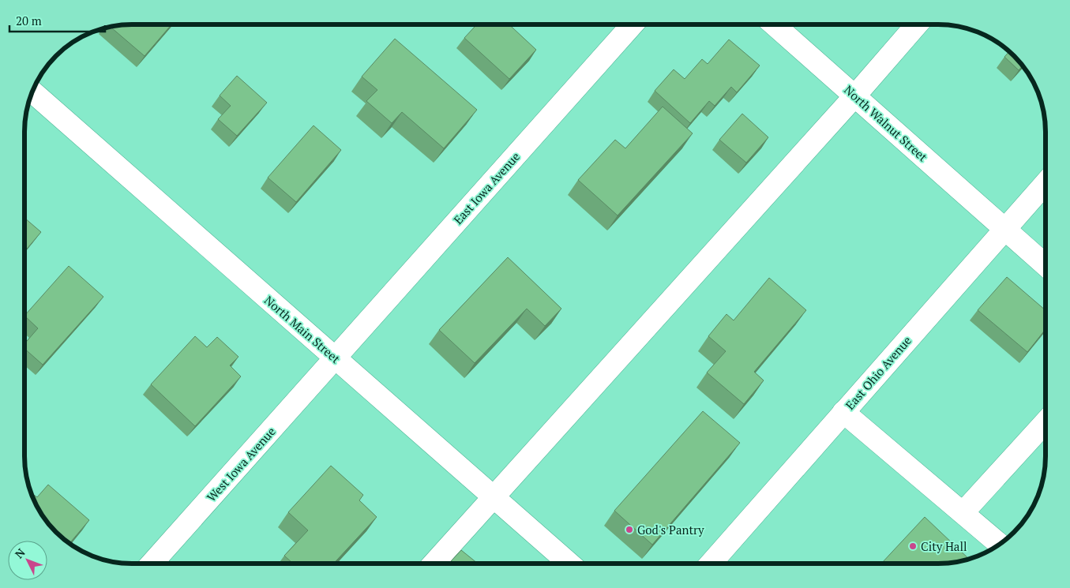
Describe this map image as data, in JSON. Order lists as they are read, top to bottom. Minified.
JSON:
{"streets":{"main road":["North Walnut Street","East Iowa Avenue","North Main Street","East Ohio Avenue","West Iowa Avenue"]},"crossings":[["North Walnut Street","East Ohio Avenue"],["East Iowa Avenue","North Main Street"],["East Iowa Avenue","West Iowa Avenue"],["North Main Street","West Iowa Avenue"]],"places":["God's Pantry","City Hall"],"scale_bar":"20 m","north":"top left"}
